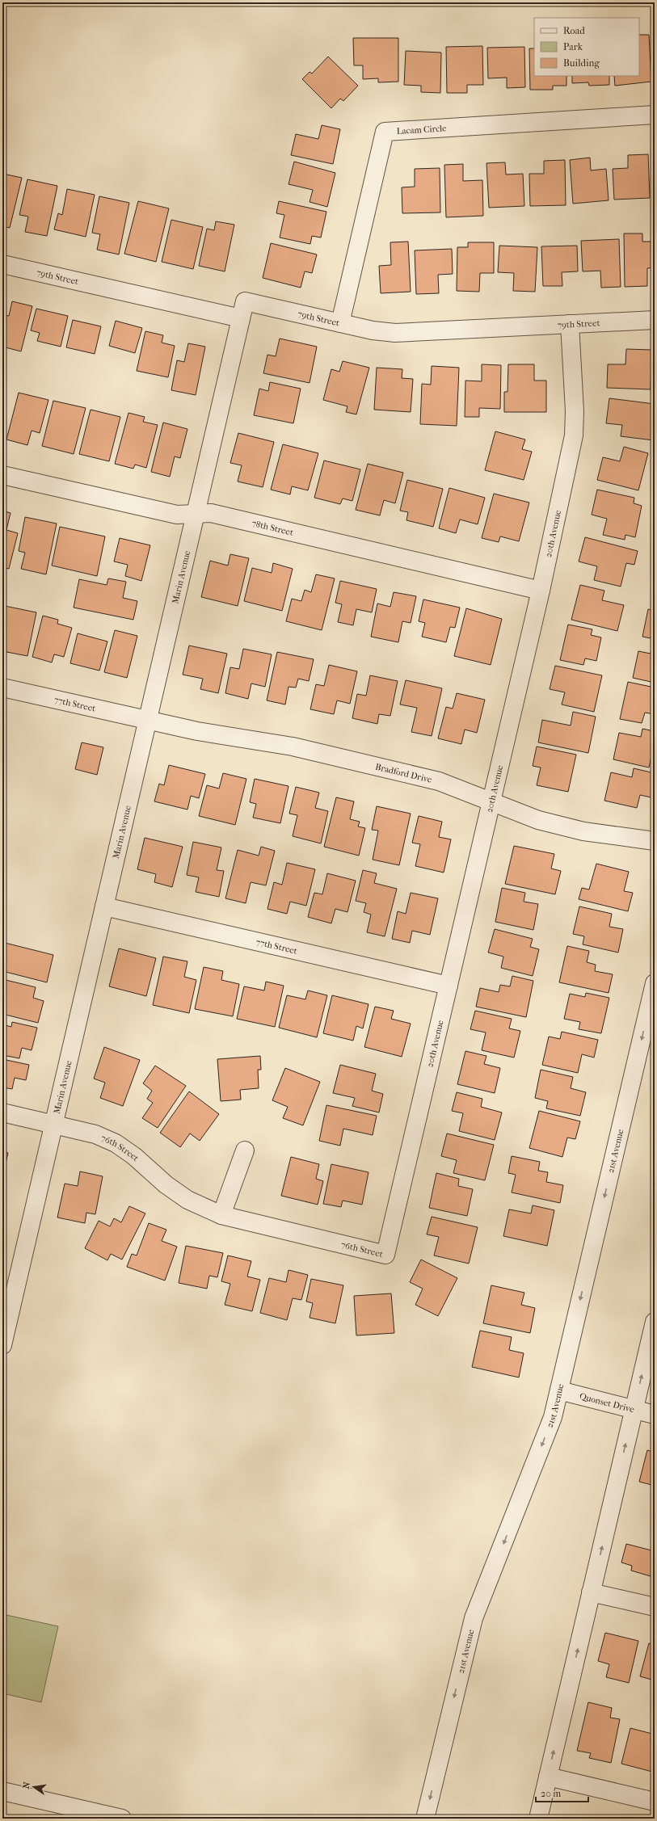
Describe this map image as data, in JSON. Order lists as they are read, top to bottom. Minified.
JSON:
{"streets":{"street":["Lacam Circle","79th Street","78th Street","20th Avenue","Marin Avenue","77th Street","Bradford Drive","76th Street","21st Avenue","Quonset Drive"]},"crossings":[["Lacam Circle","79th Street"],["79th Street","20th Avenue"],["79th Street","Marin Avenue"],["78th Street","20th Avenue"],["78th Street","Marin Avenue"],["20th Avenue","77th Street"],["20th Avenue","Bradford Drive"],["20th Avenue","76th Street"],["Marin Avenue","77th Street"],["Marin Avenue","Bradford Drive"],["Marin Avenue","76th Street"],["77th Street","Bradford Drive"],["21st Avenue","Quonset Drive"]],"legend":["Road","Park","Building"],"scale_bar":"20 m","north":"left"}
